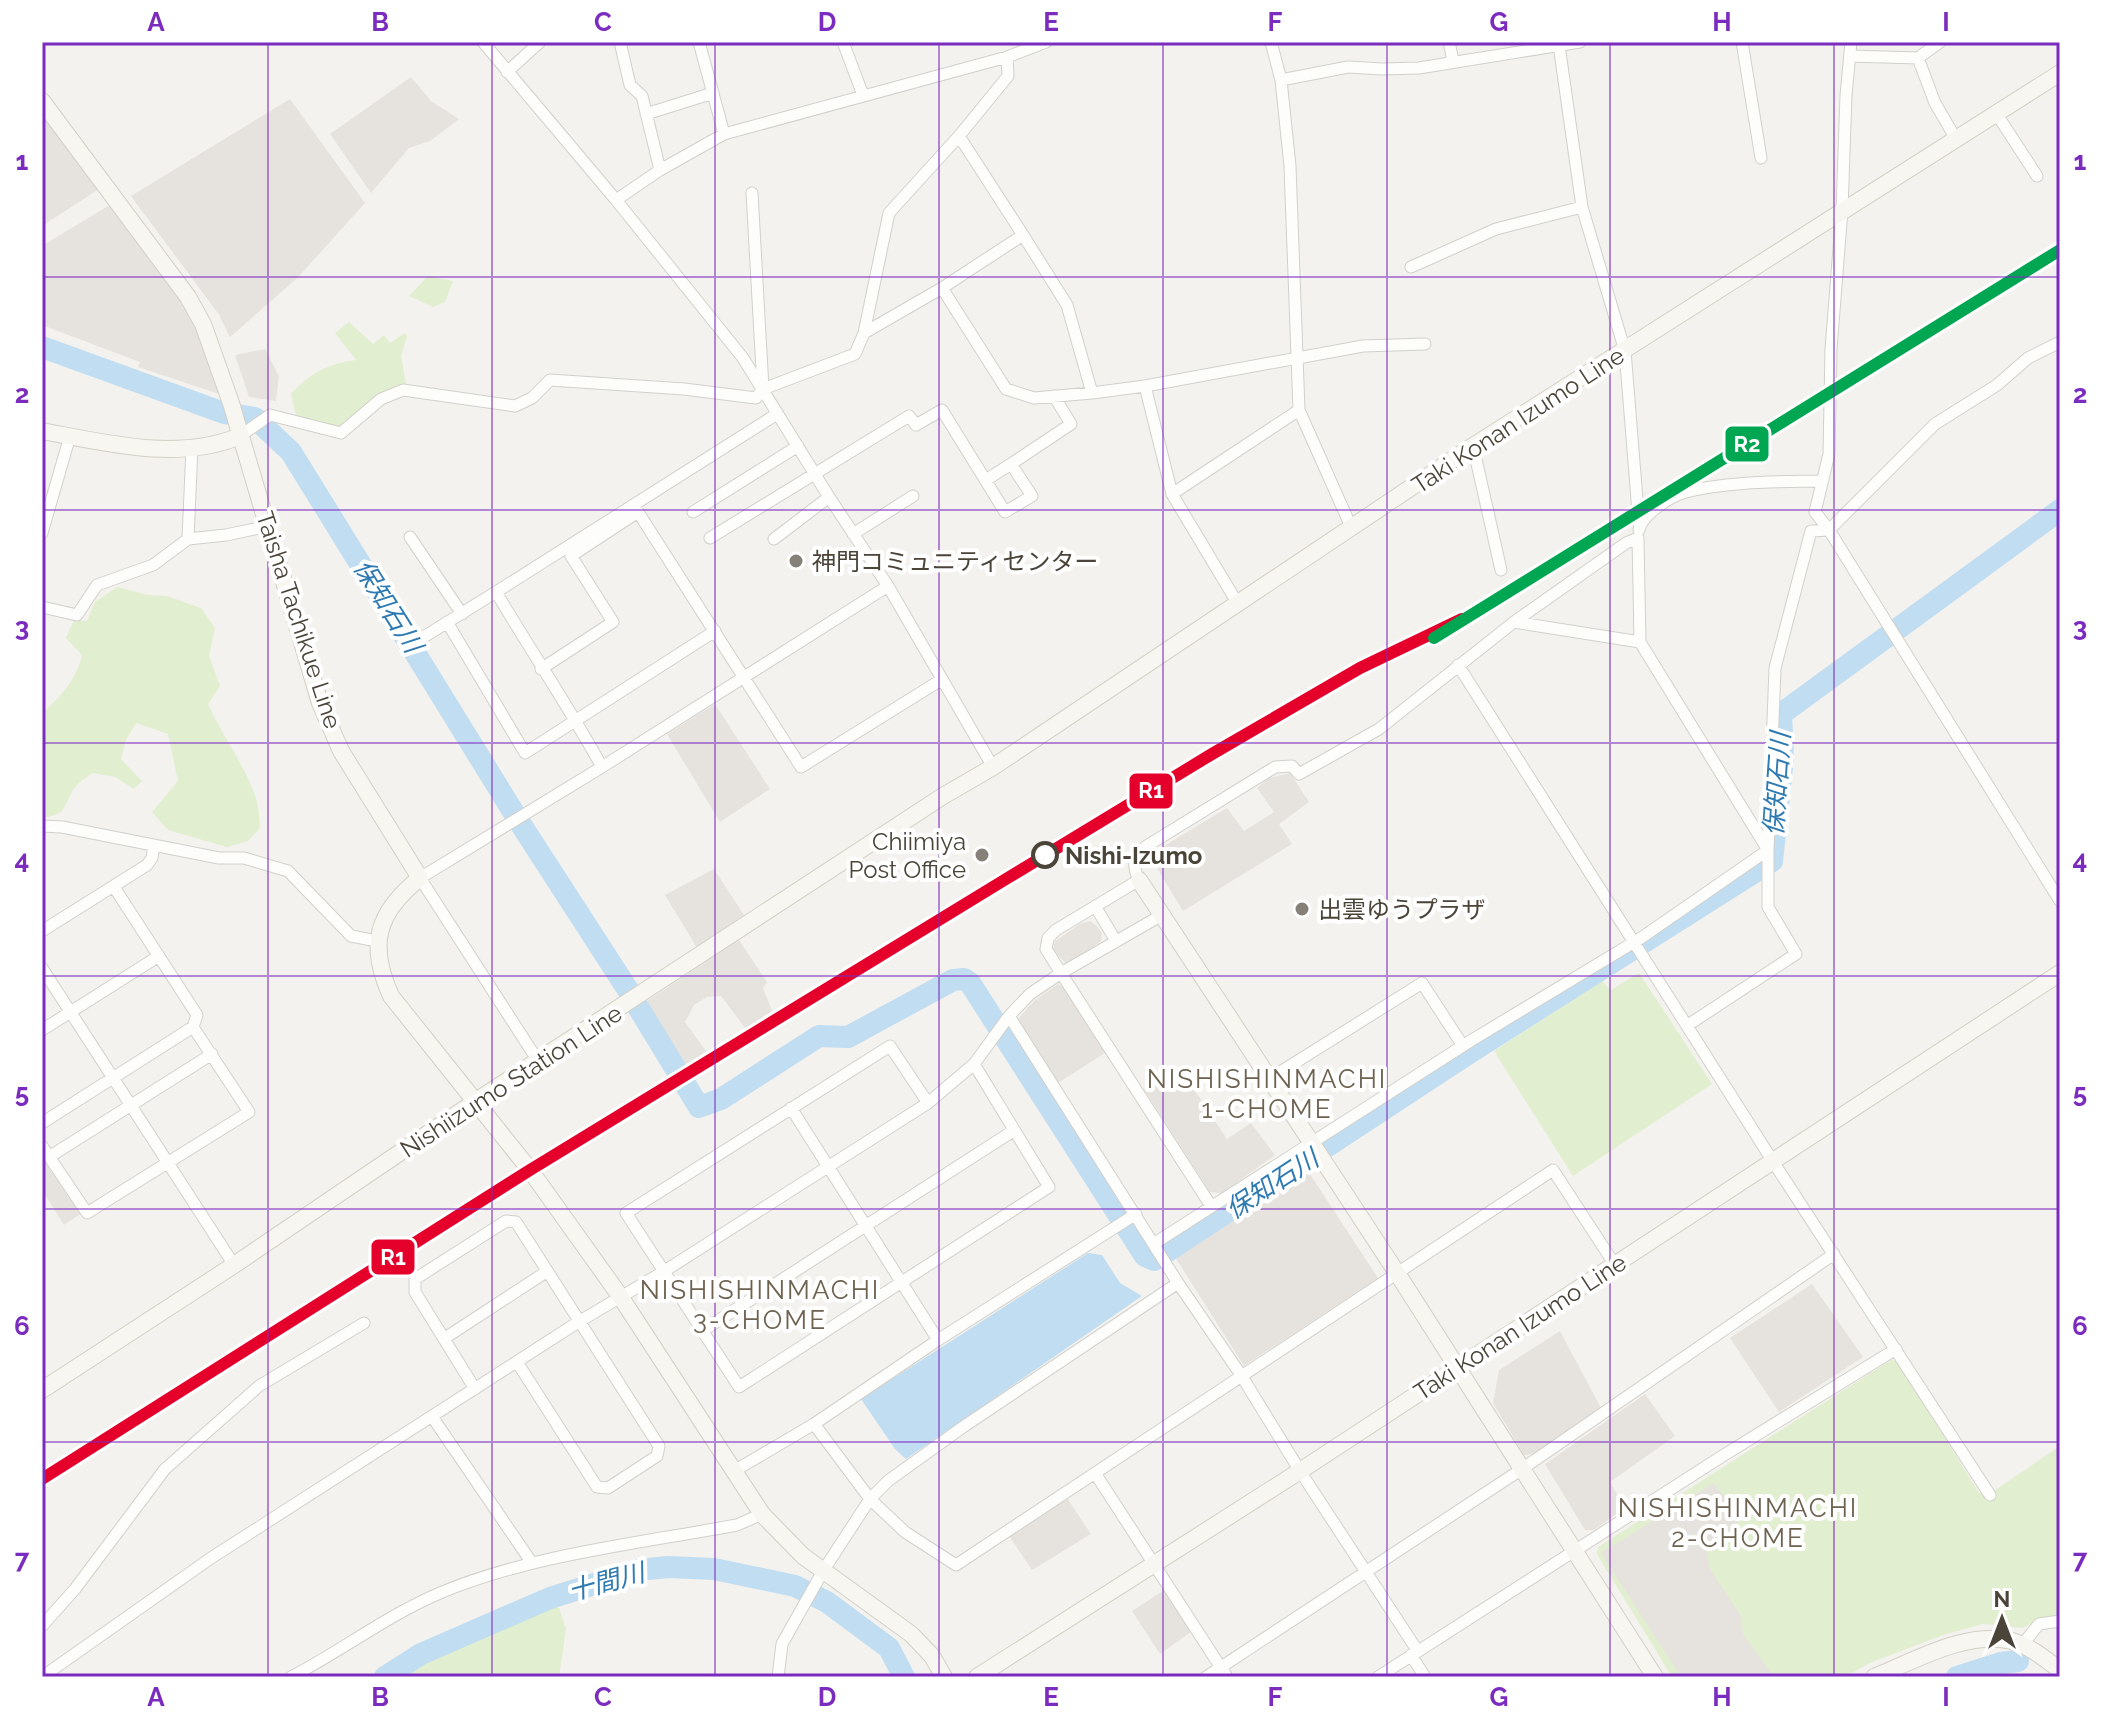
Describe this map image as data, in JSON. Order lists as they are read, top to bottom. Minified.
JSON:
{"streets":{"main road":["Taki Konan Izumo Line","Taisha Tachikue Line","Nishiizumo Station Line"]},"crossings":[["Taki Konan Izumo Line","Nishiizumo Station Line"]],"districts":["NISHISHINMACHI 1-CHOME","NISHISHINMACHI 3-CHOME","NISHISHINMACHI 2-CHOME"],"water":["保知石川","十間川"],"places":["神門コミュニティセンター","Chiimiya Post Office","Nishi-Izumo","出雲ゆうプラザ"],"lines":["transit line R2","transit line R1"],"north":"top","grid":{"columns":["A","B","C","D","E","F","G","H","I"],"rows":["1","2","3","4","5","6","7"]}}
